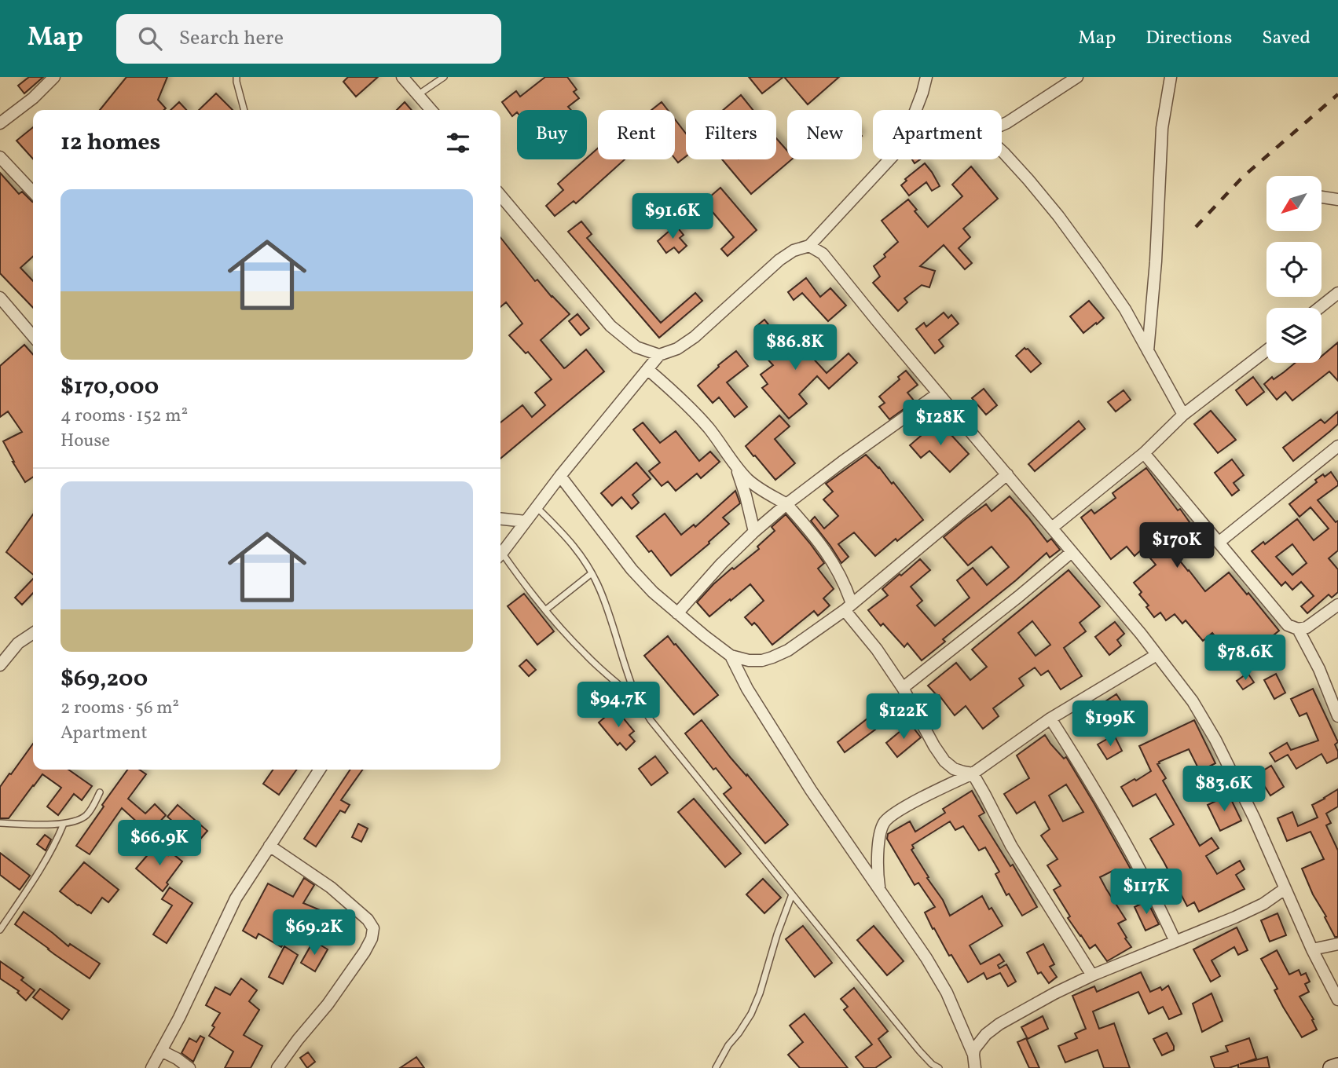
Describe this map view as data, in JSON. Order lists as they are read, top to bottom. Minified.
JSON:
{"north":"bottom left","page":{"header":"Map","search":"Search here","nav":["Map","Directions","Saved"],"chip":["Buy","Rent","Filters","New","Apartment"],"heading":"12 homes","list":[{"name":"$170,000","note":"4 rooms · 152 m² · House"},{"name":"$69,200","note":"2 rooms · 56 m² · Apartment"}],"price":["$91.6K","$86.8K","$128K","$170K","$78.6K","$94.7K","$122K","$199K","$83.6K","$66.9K","$117K","$69.2K"]}}
